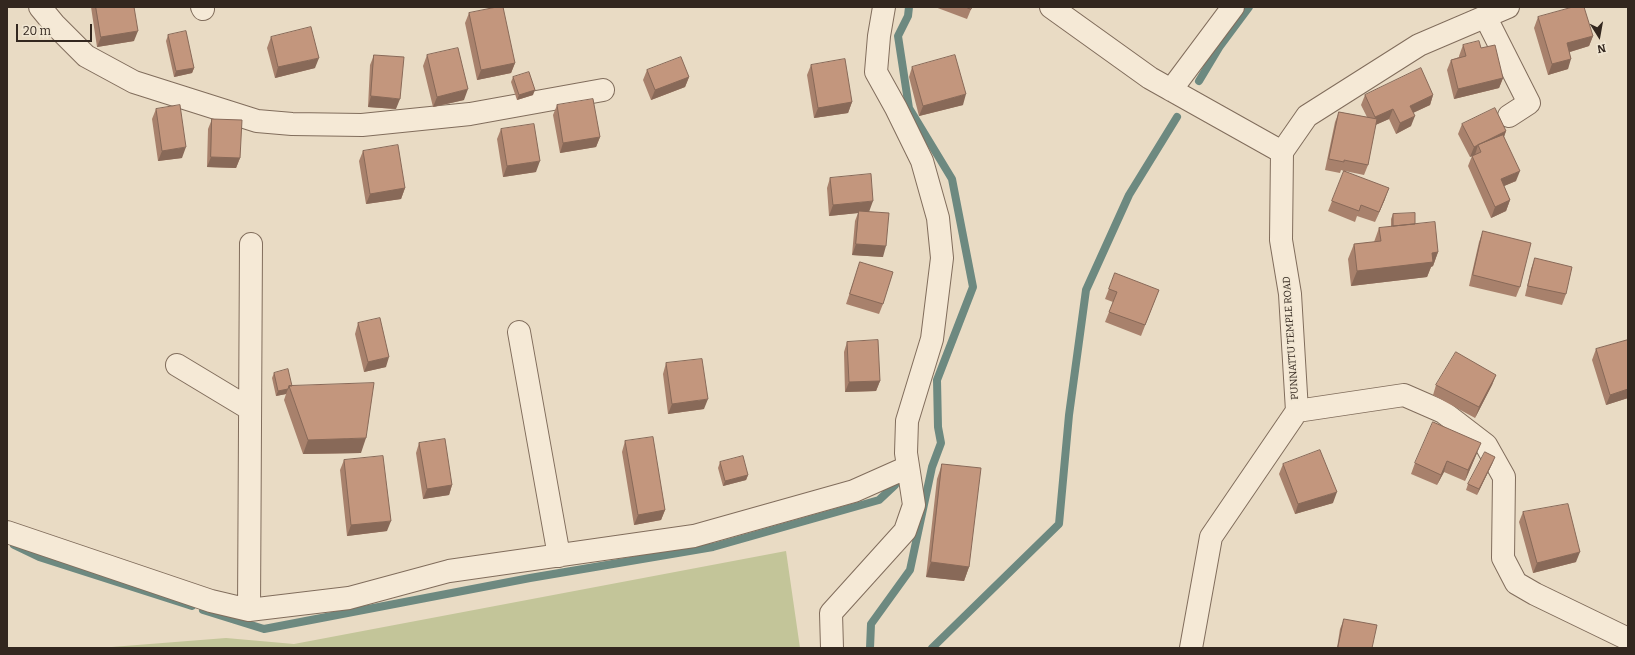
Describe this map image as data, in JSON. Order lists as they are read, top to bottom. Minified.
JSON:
{"streets":{"street":["PUNNATTU TEMPLE ROAD"]},"scale_bar":"20 m","north":"bottom"}
